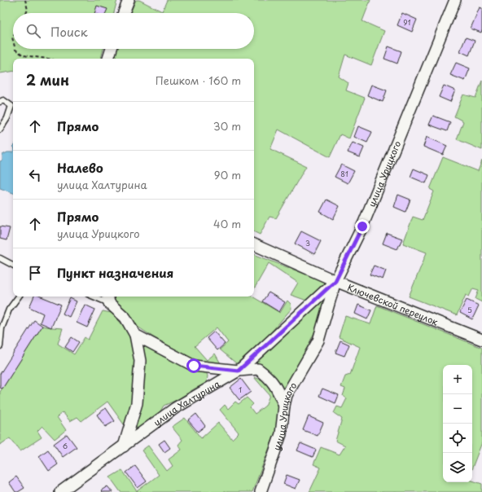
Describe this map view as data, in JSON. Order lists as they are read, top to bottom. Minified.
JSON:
{"streets":{"street":["улица Урицкого","Ключевской переулок","улица Халтурина"]},"crossings":[["улица Урицкого","Ключевской переулок"],["улица Урицкого","улица Халтурина"],["Ключевской переулок","улица Халтурина"]],"house_numbers":["91","81","3","5","1","6"],"page":{"search":"Поиск","heading":["2 мин","Пешком · 160 m"],"list":[["Прямо","30 m"],["Налево","улица Халтурина","90 m"],["Прямо","улица Урицкого","40 m"],"Пункт назначения"],"map_buttons":["+","−"]}}
